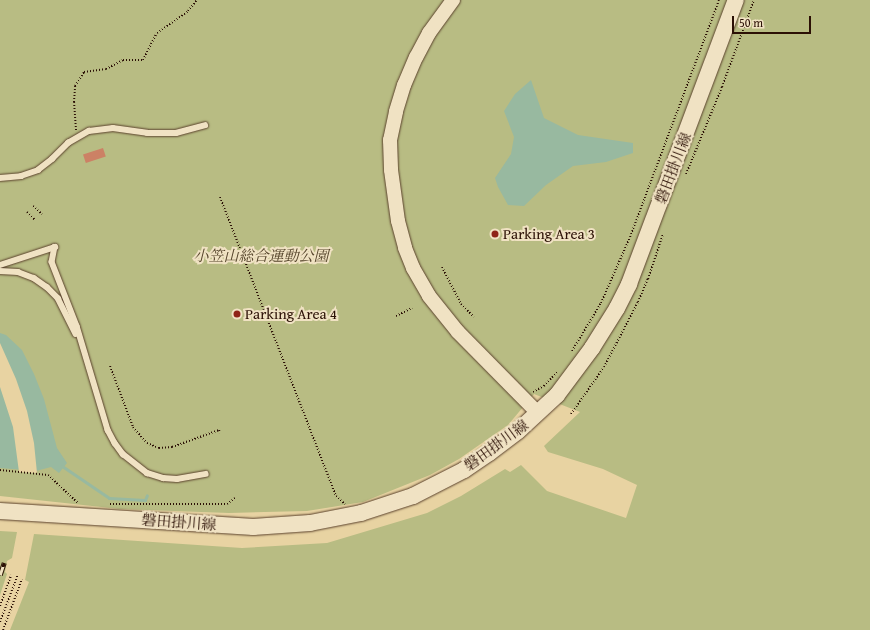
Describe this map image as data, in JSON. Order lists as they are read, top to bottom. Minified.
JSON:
{"streets":{"main road":["磐田掛川線"]},"parks":["小笠山総合運動公園"],"places":["Parking Area 3","Parking Area 4"],"scale_bar":"50 m"}
